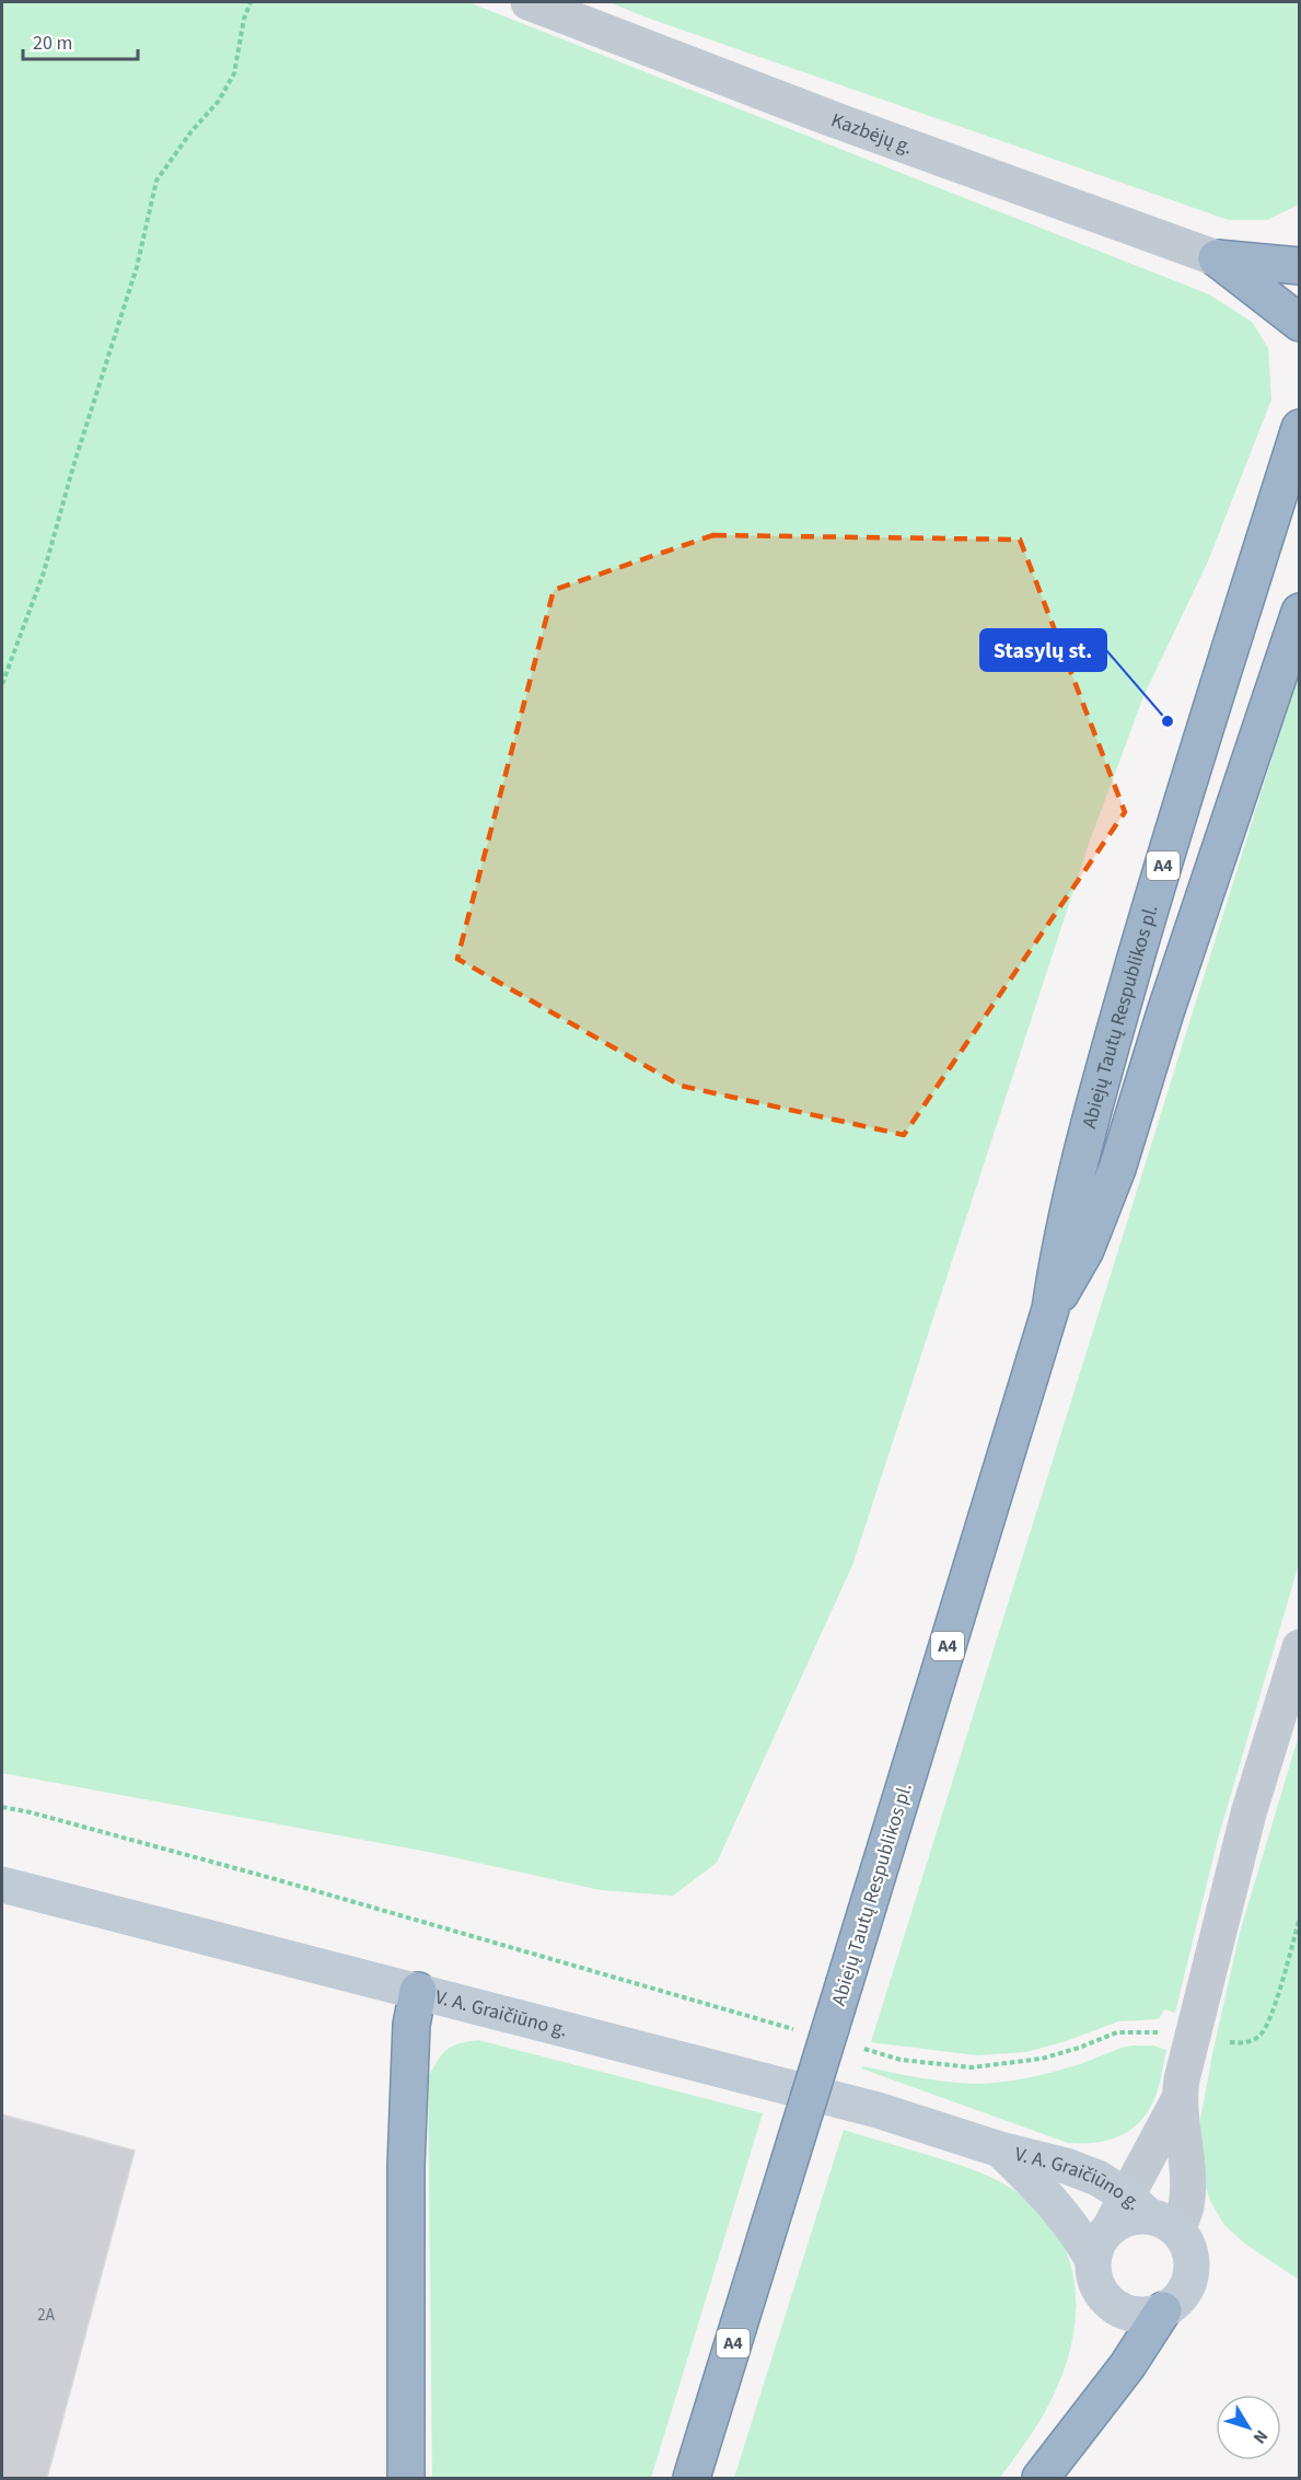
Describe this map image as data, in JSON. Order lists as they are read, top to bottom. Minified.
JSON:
{"streets":{"highway":["A4","Abiejų Tautų Respublikos pl."],"main road":["V. A. Graičiūno g."],"street":["Kazbėjų g."]},"places":["Stasylų st."],"house_numbers":["2A"],"scale_bar":"20 m","north":"bottom right"}
